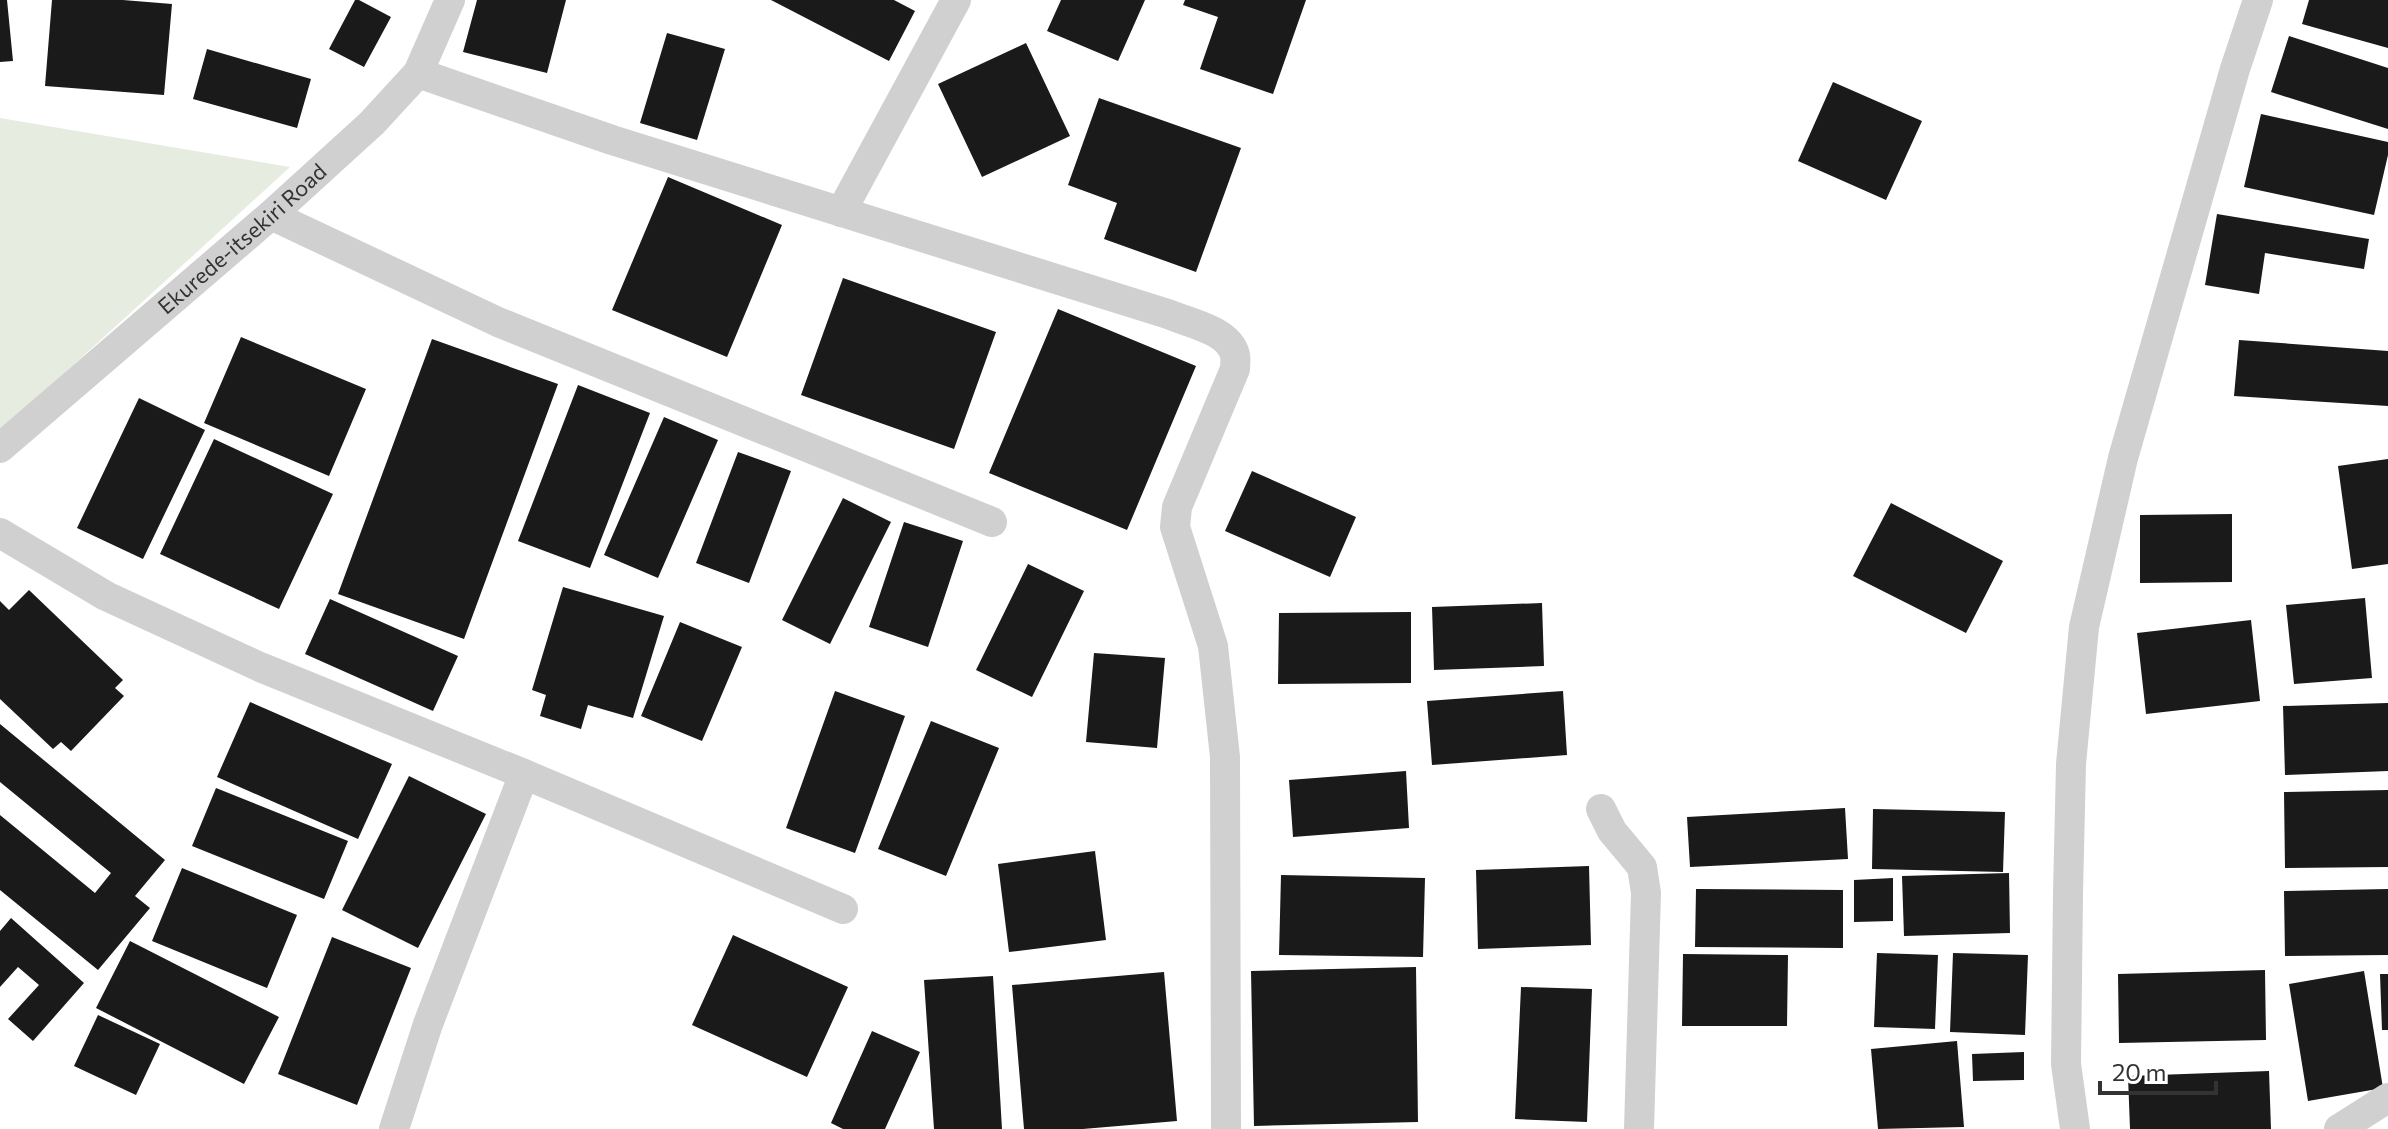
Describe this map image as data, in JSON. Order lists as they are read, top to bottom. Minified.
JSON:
{"streets":{"street":["Ekurede-itsekiri Road"]},"scale_bar":"20 m"}
